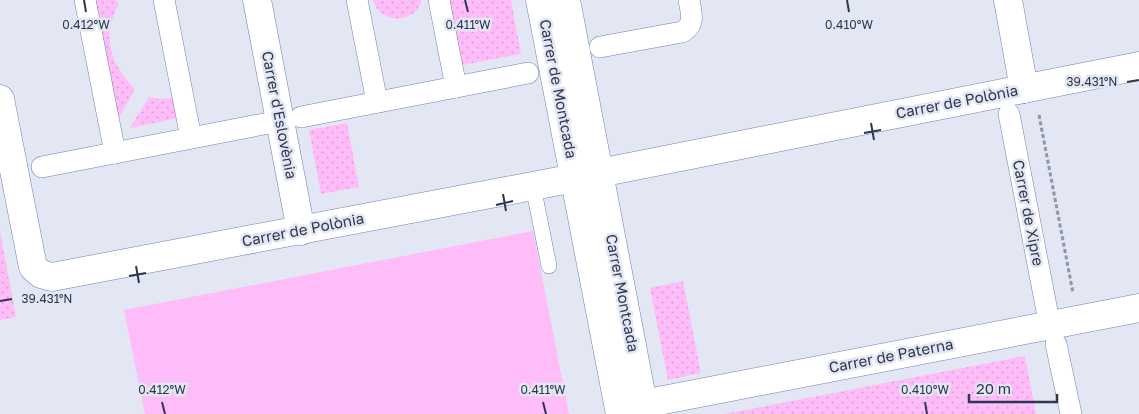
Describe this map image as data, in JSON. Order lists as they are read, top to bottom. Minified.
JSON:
{"streets":{"street":["Carrer de Montcada","Carrer de Polònia","Carrer d'Eslovènia","Carrer de Xipre","Carrer Montcada","Carrer de Paterna"]},"crossings":[["Carrer de Montcada","Carrer de Polònia"],["Carrer de Montcada","Carrer Montcada"],["Carrer de Polònia","Carrer d'Eslovènia"],["Carrer de Polònia","Carrer Montcada"],["Carrer Montcada","Carrer de Paterna"]],"scale_bar":"20 m","coordinates":["0.412°W","0.411°W","0.410°W","39.431°N"]}
